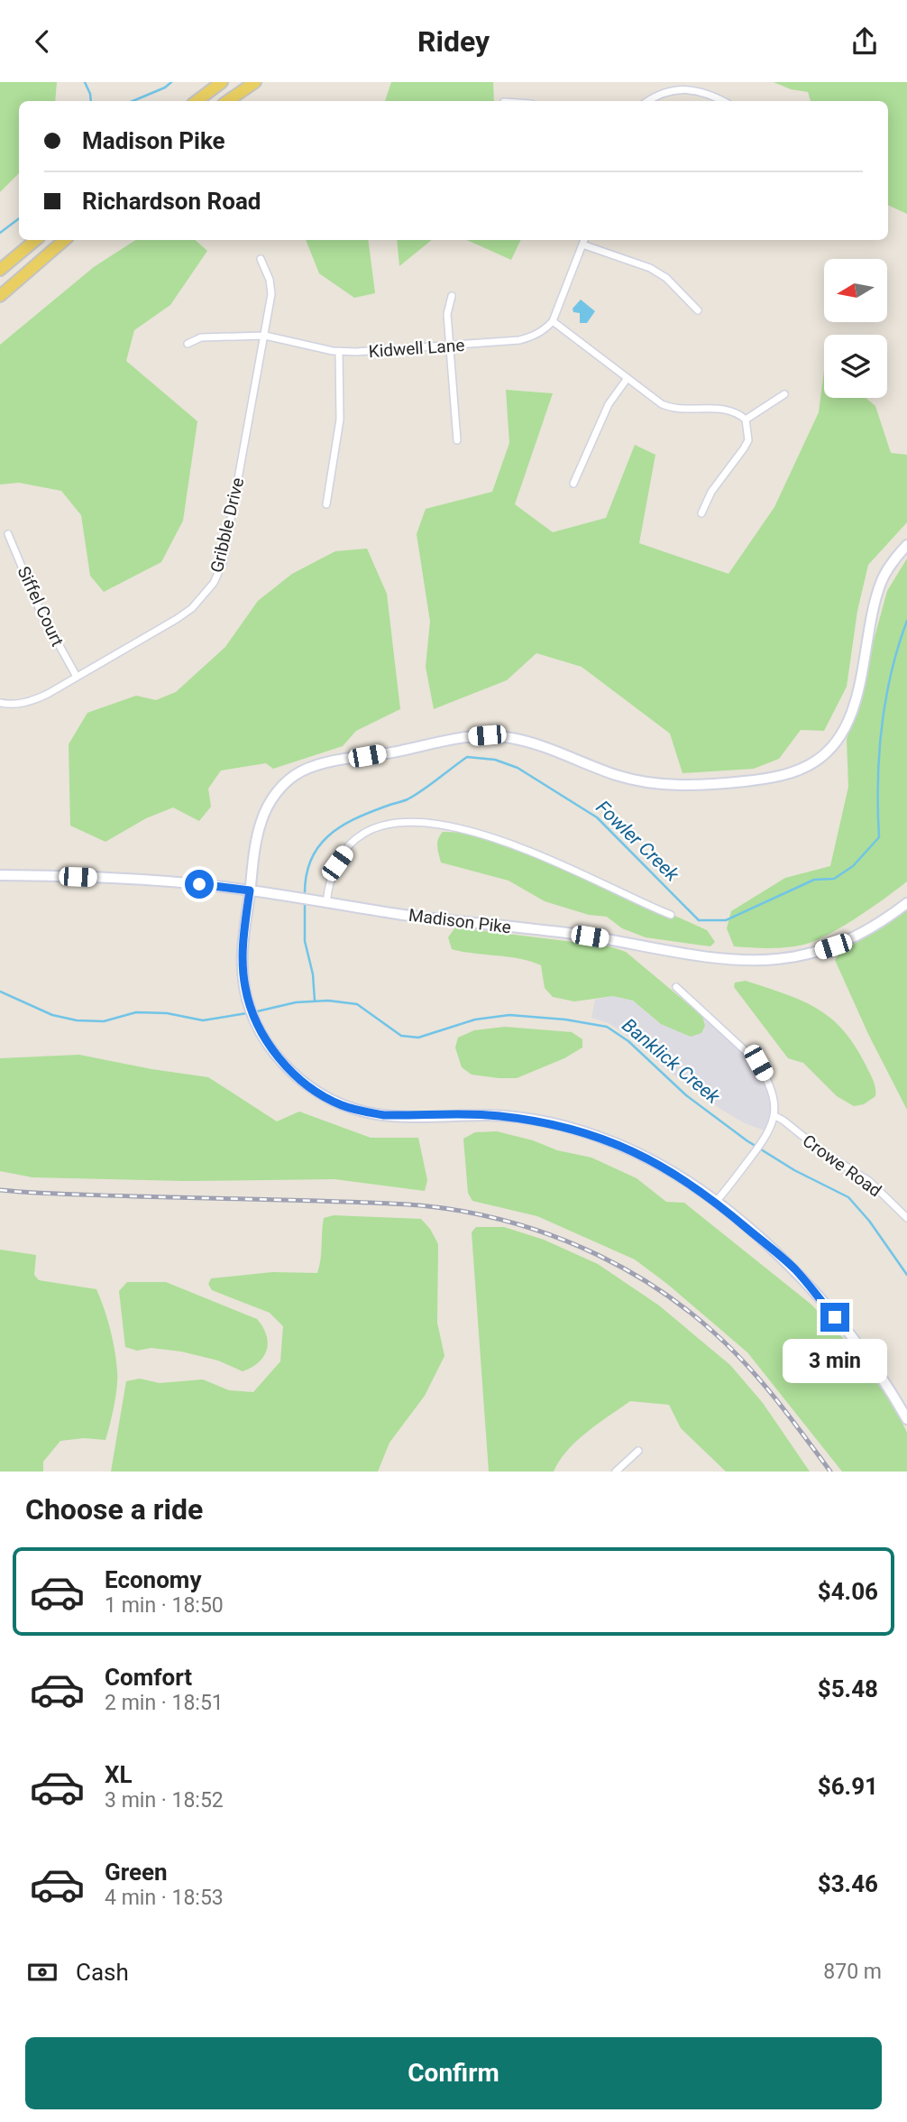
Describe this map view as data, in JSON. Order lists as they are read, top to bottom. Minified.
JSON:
{"streets":{"main road":["Madison Pike"],"street":["Kidwell Lane","Gribble Drive","Siffel Court","Crowe Road"]},"crossings":[["Kidwell Lane","Gribble Drive"],["Gribble Drive","Siffel Court"]],"water":["Fowler Creek","Banklick Creek"],"north":"left","page":{"header":"Ridey","banner":["Madison Pike","Richardson Road"],"bubble":"3 min","heading":"Choose a ride","list":[{"name":"Economy","note":"1 min · 18:50","value":"$4.06"},{"name":"Comfort","note":"2 min · 18:51","value":"$5.48"},{"name":"XL","note":"3 min · 18:52","value":"$6.91"},{"name":"Green","note":"4 min · 18:53","value":"$3.46"}],"pay":["Cash","870 m"],"buttons":"Confirm"}}
